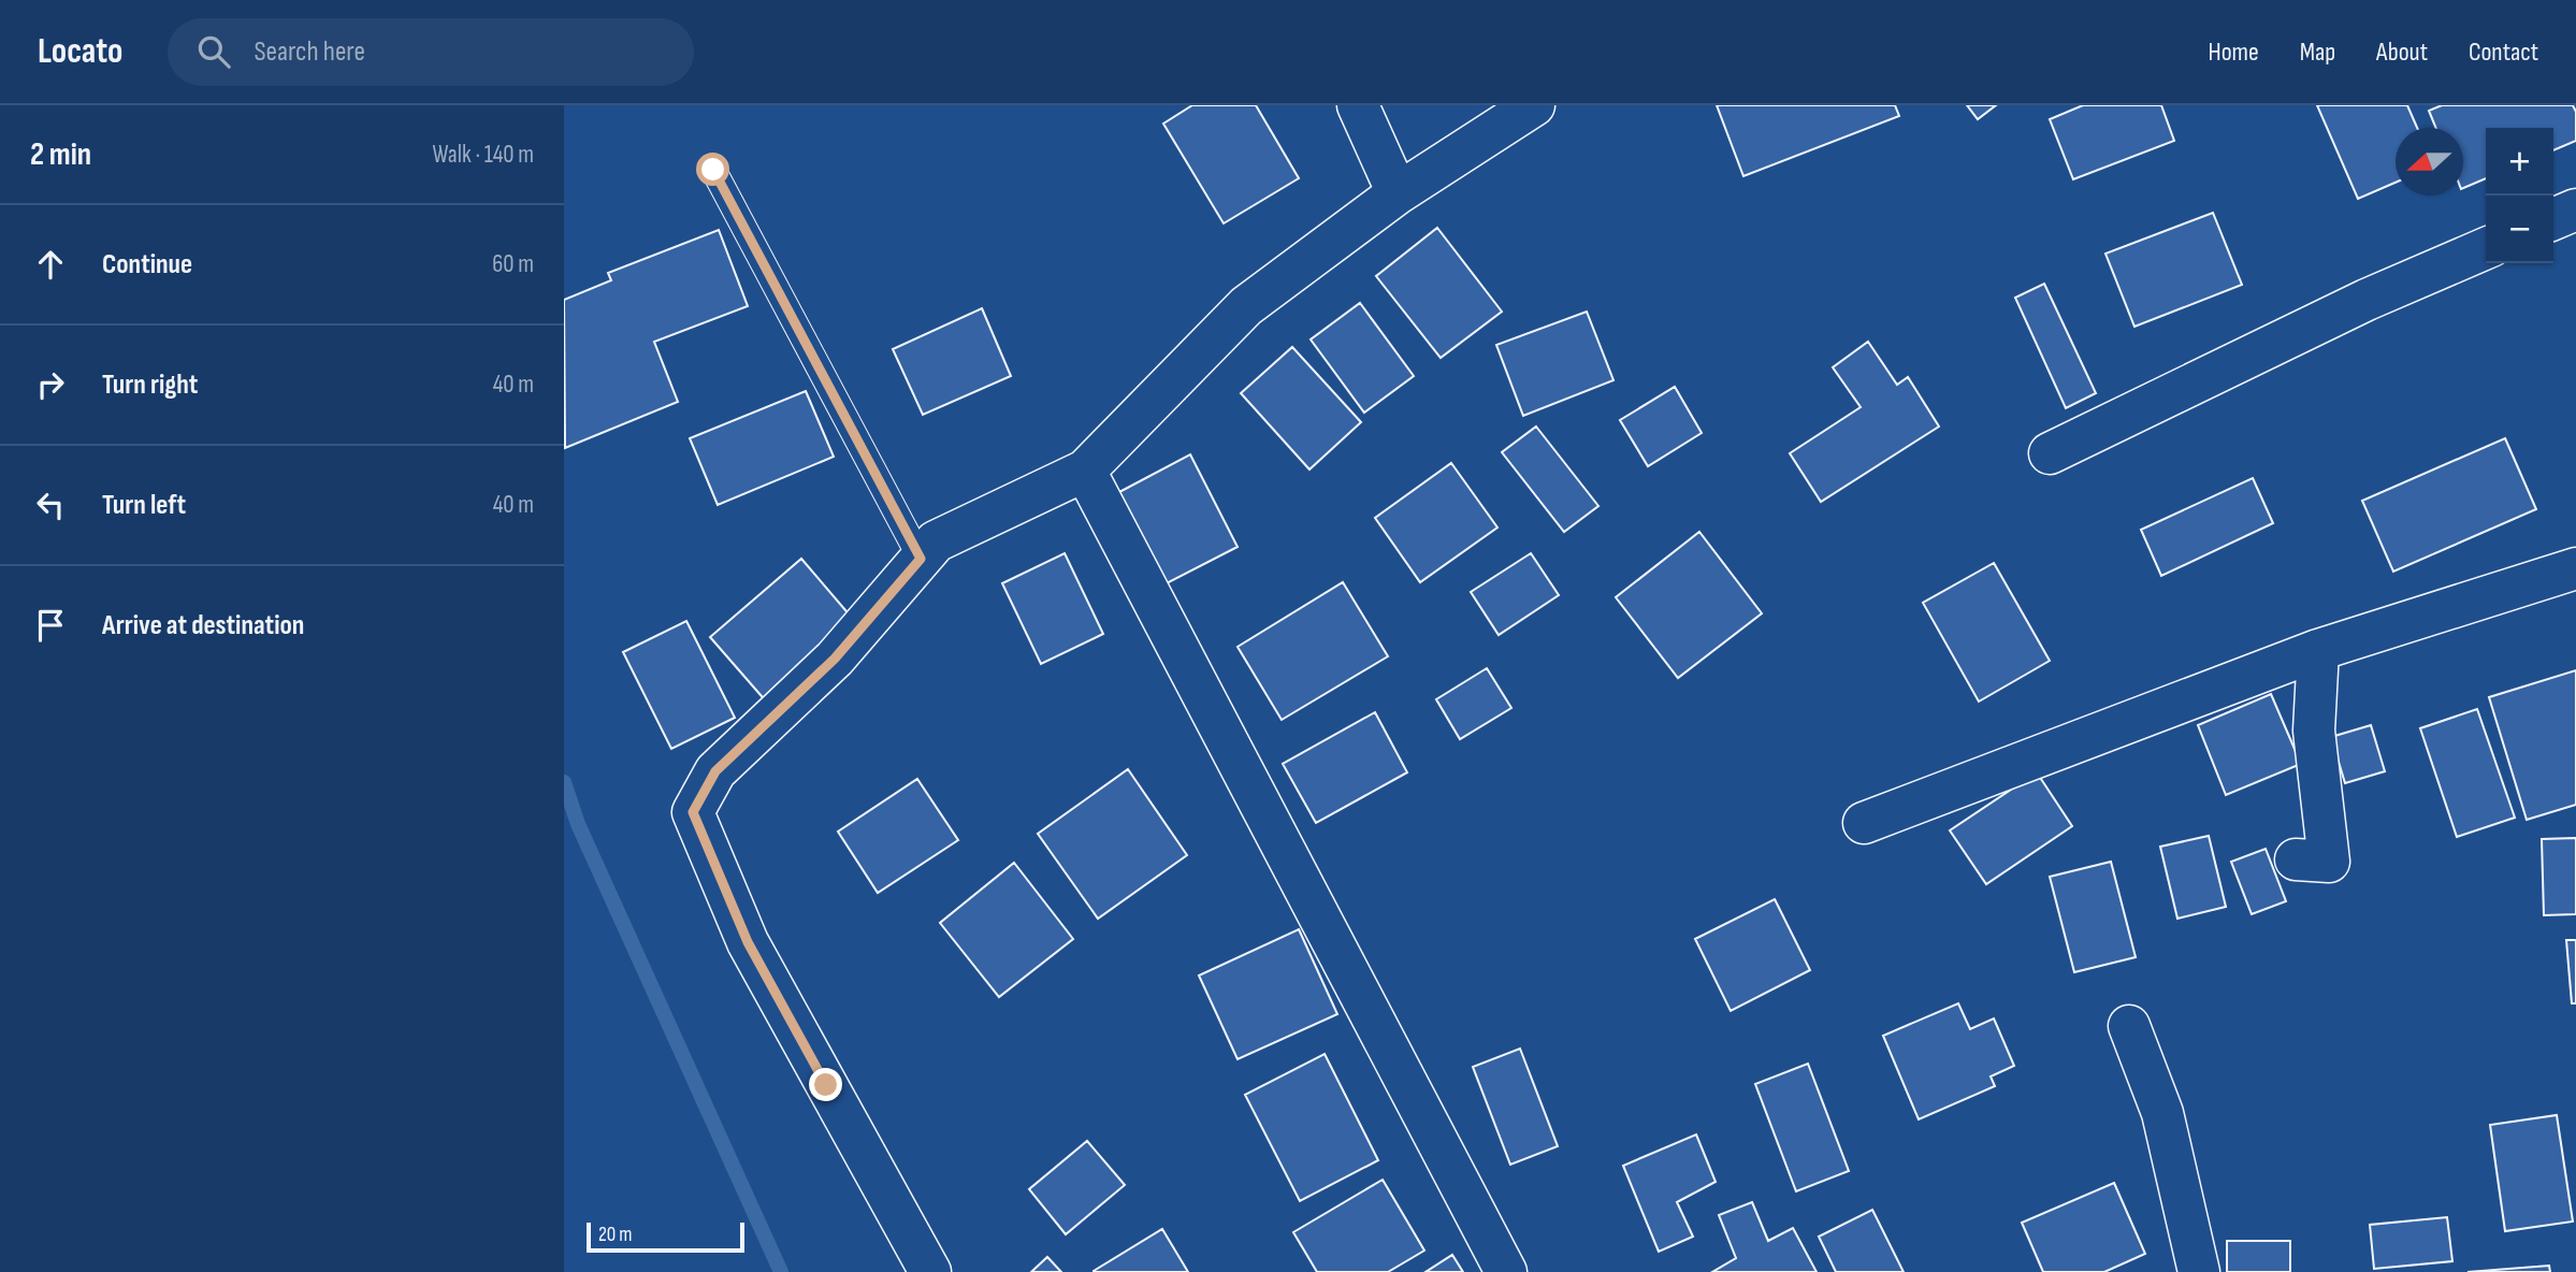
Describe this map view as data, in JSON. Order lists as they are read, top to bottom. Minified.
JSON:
{"scale_bar":"20 m","north":"left","page":{"header":"Locato","search":"Search here","nav":["Home","Map","About","Contact"],"heading":["2 min","Walk · 140 m"],"map_buttons":["+","−"],"list":[["Continue","60 m"],["Turn right","40 m"],["Turn left","40 m"],"Arrive at destination"],"scale":"20 m"}}
